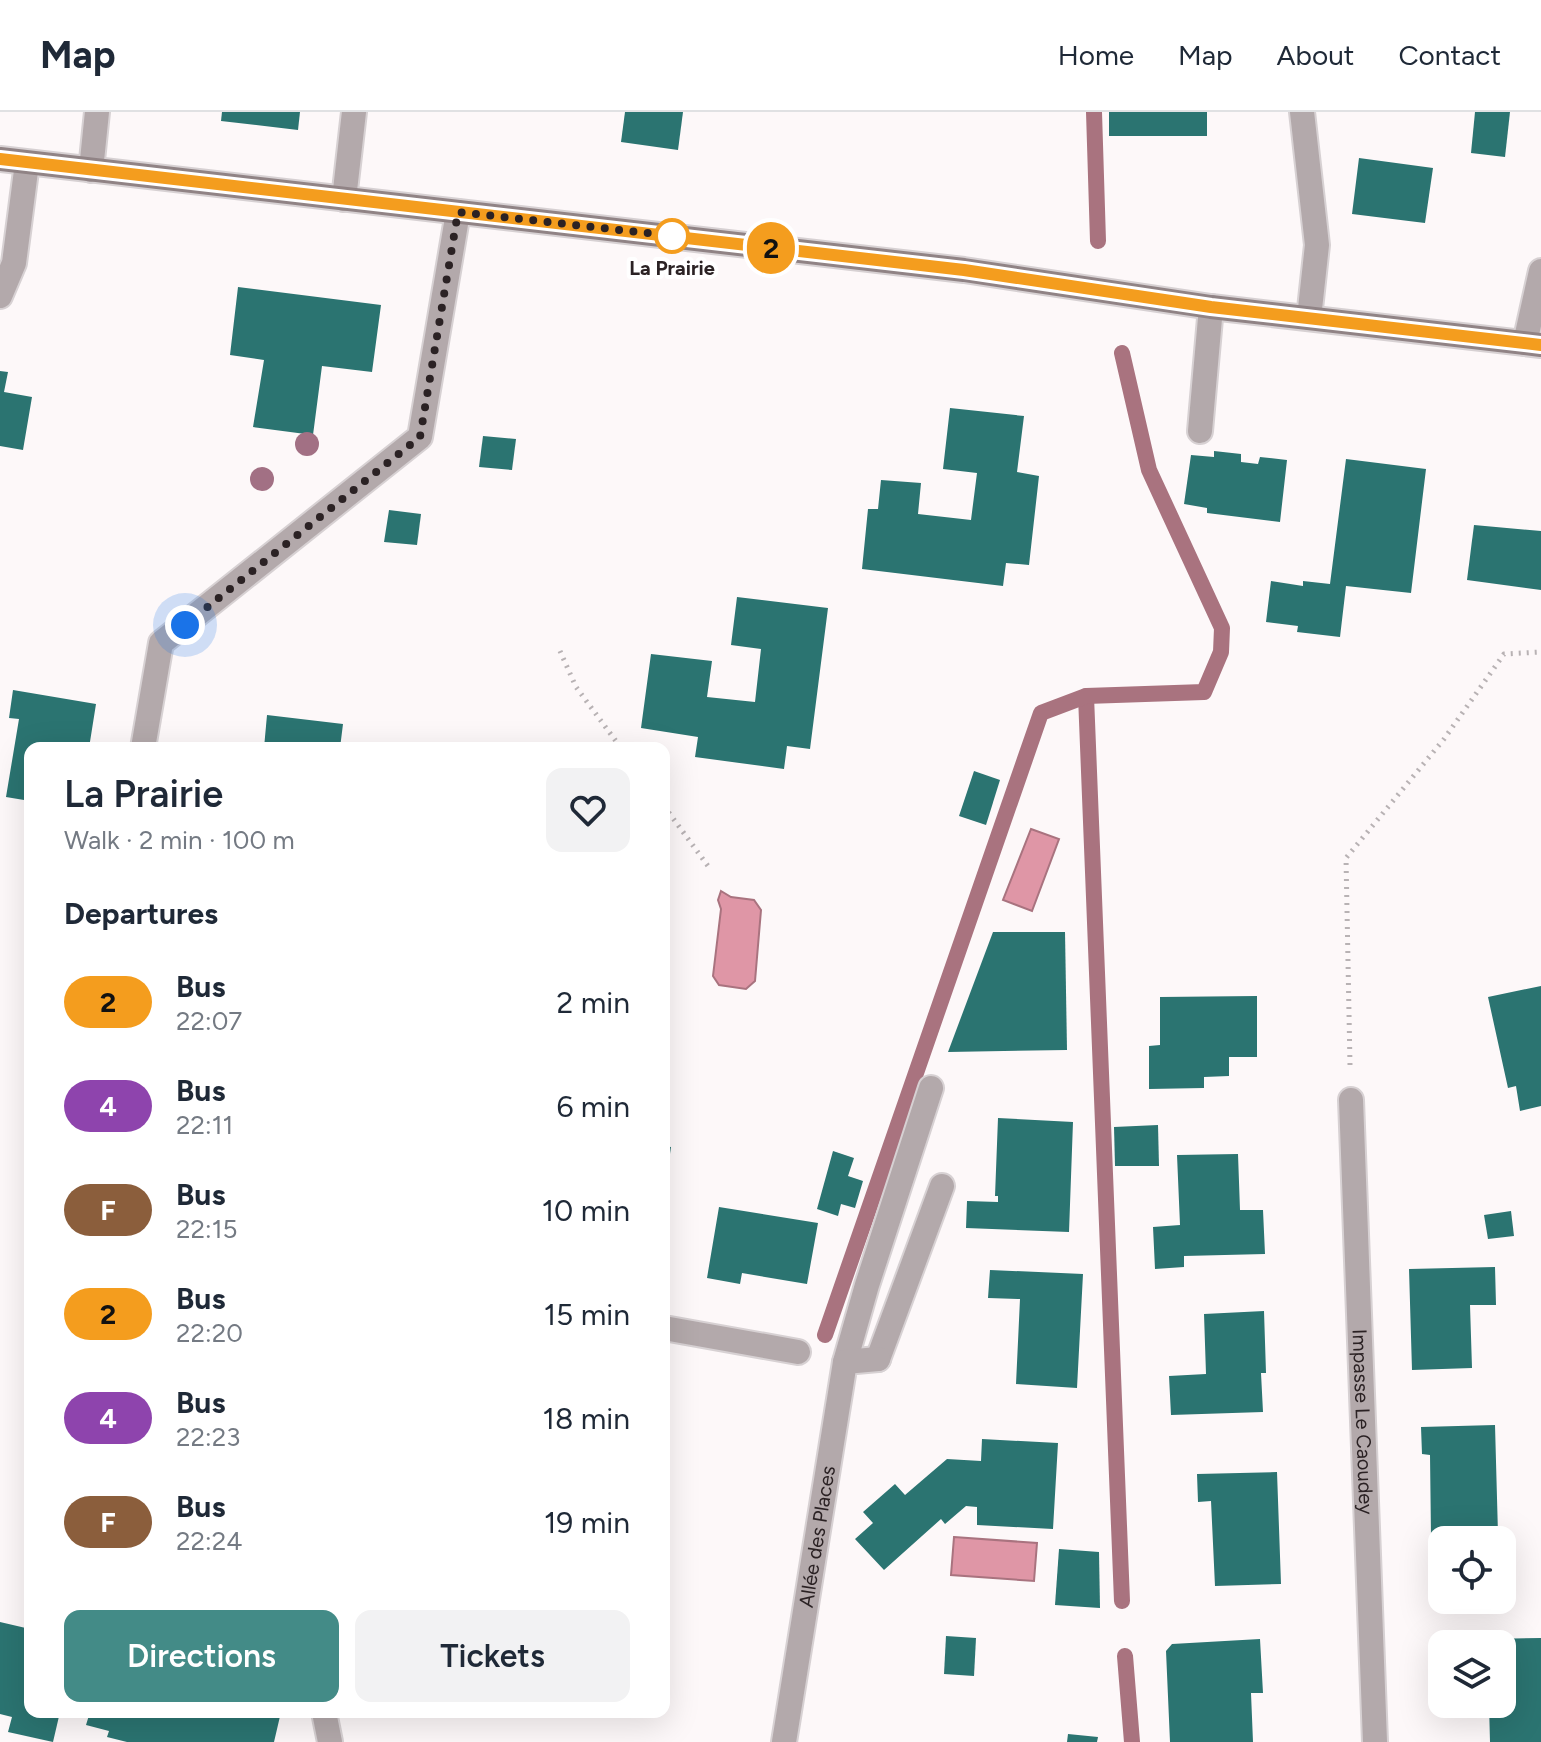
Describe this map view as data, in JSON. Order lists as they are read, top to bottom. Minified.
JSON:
{"streets":{"street":["Impasse Le Caoudey","Allée des Places"]},"places":["La Prairie"],"lines":["bus line 2"],"page":{"header":"Map","nav":["Home","Map","About","Contact"],"on_map":"2","heading":[["La Prairie","Walk · 2 min · 100 m"],"Departures"],"list":[{"mark":"2","name":"Bus","note":"22:07","value":"2 min"},{"mark":"4","name":"Bus","note":"22:11","value":"6 min"},{"mark":"F","name":"Bus","note":"22:15","value":"10 min"},{"mark":"2","name":"Bus","note":"22:20","value":"15 min"},{"mark":"4","name":"Bus","note":"22:23","value":"18 min"},{"mark":"F","name":"Bus","note":"22:24","value":"19 min"}],"buttons":["Directions","Tickets"]}}
